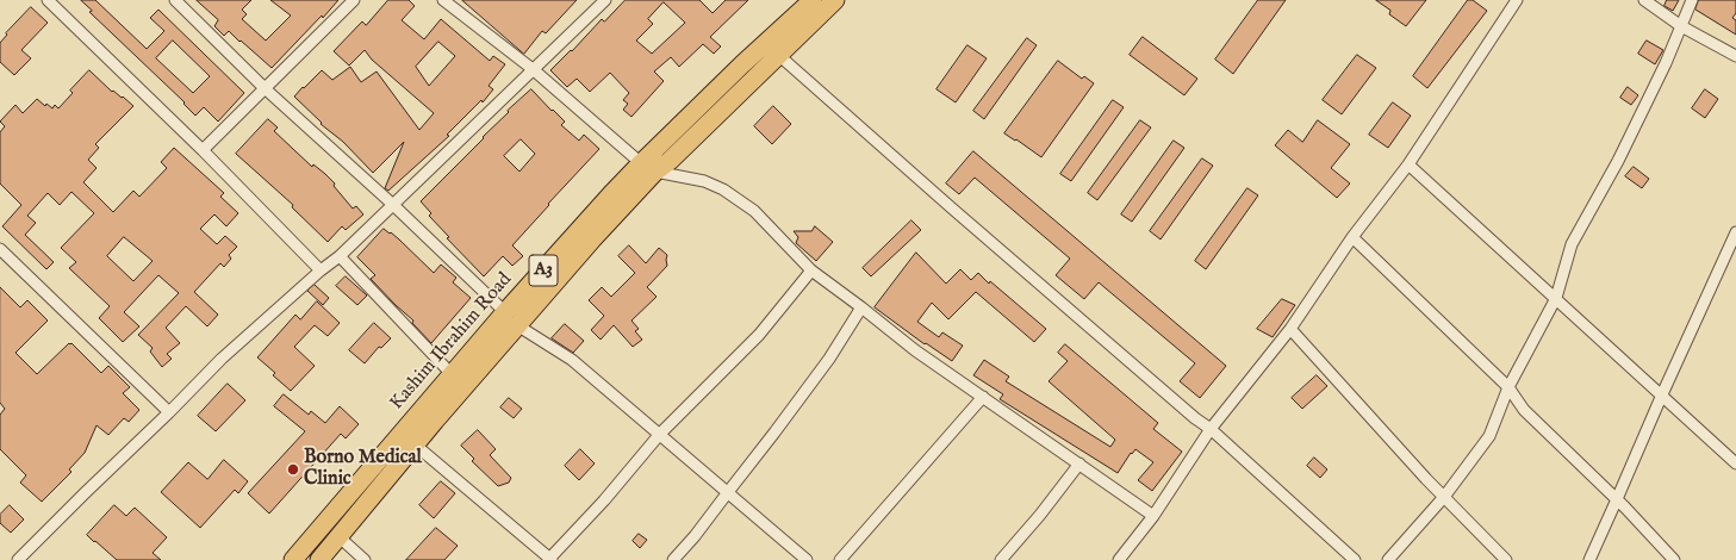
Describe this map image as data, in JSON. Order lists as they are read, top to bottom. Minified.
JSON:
{"streets":{"highway":["A3","Kashim Ibrahim Road"]},"places":["Borno Medical Clinic"]}
